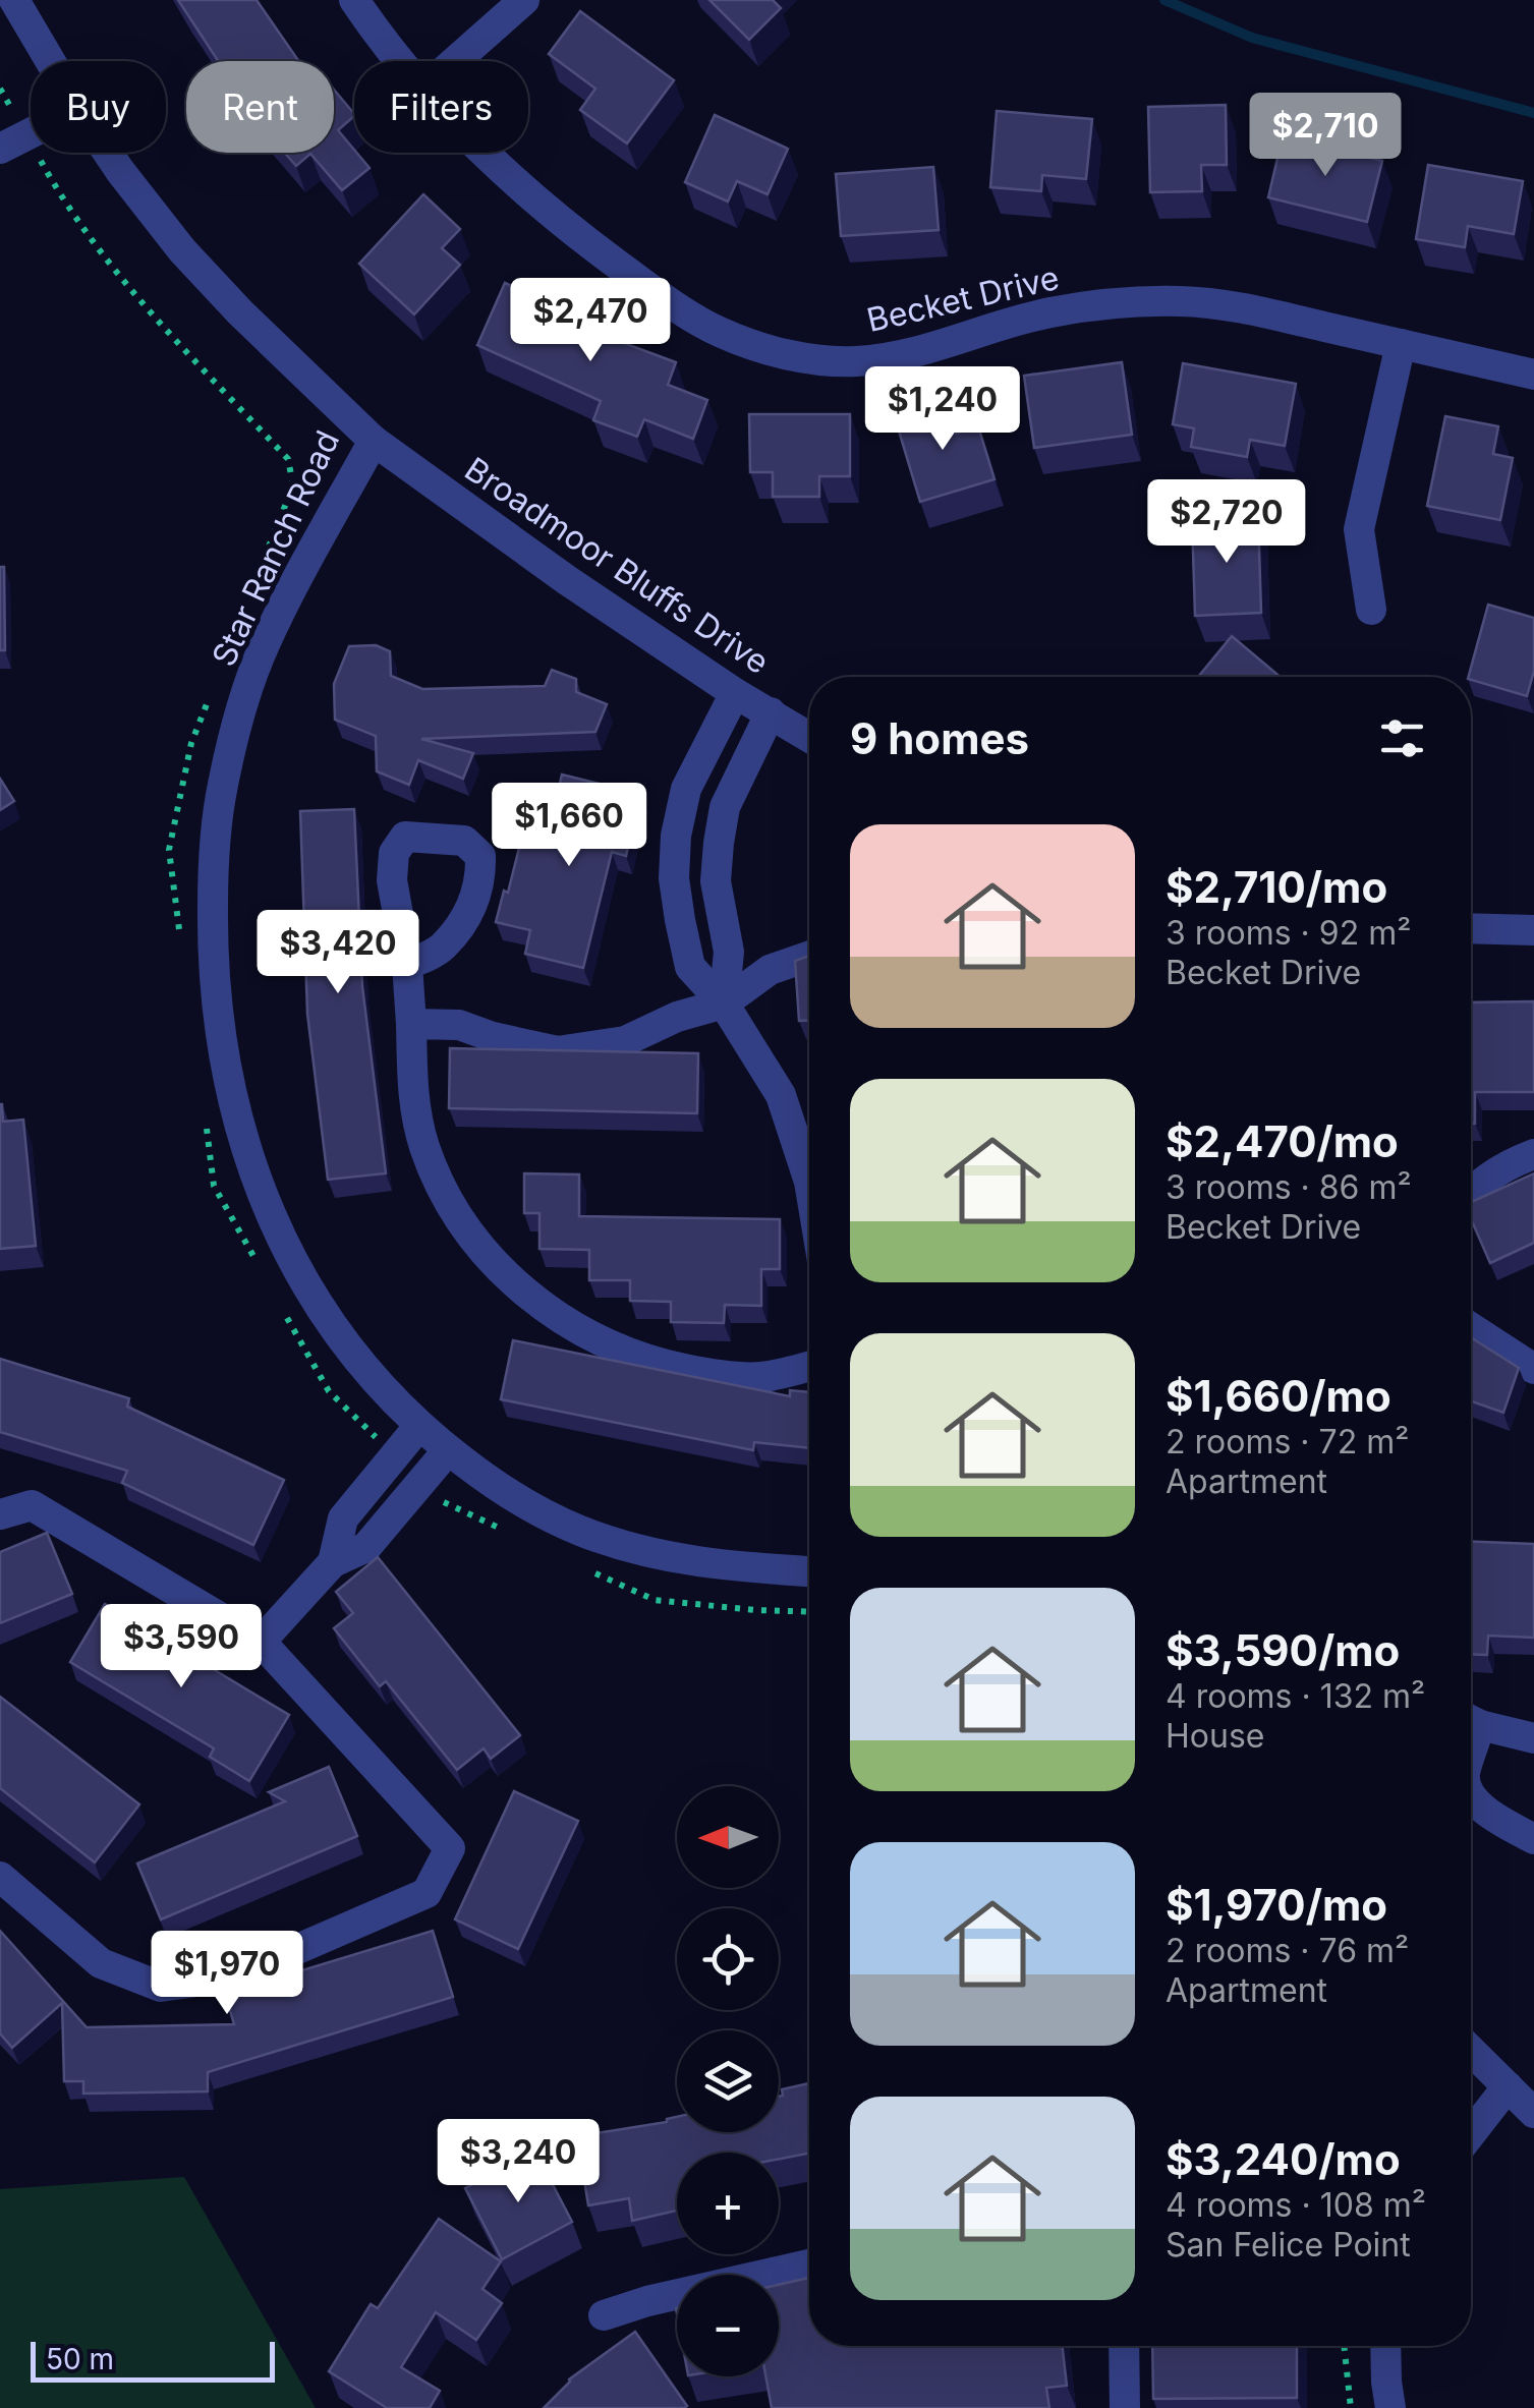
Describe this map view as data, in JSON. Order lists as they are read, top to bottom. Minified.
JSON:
{"streets":{"street":["Becket Drive","Star Ranch Road","Broadmoor Bluffs Drive"]},"crossings":[["Star Ranch Road","Broadmoor Bluffs Drive"]],"scale_bar":"50 m","north":"left","page":{"chip":["Buy","Rent","Filters"],"price":["$2,710","$2,470","$1,240","$2,720","$1,660","$3,420","$3,590","$1,970","$3,240"],"heading":"9 homes","list":[{"name":"$2,710/mo","note":"3 rooms · 92 m² · Becket Drive"},{"name":"$2,470/mo","note":"3 rooms · 86 m² · Becket Drive"},{"name":"$1,660/mo","note":"2 rooms · 72 m² · Apartment"},{"name":"$3,590/mo","note":"4 rooms · 132 m² · House"},{"name":"$1,970/mo","note":"2 rooms · 76 m² · Apartment"},{"name":"$3,240/mo","note":"4 rooms · 108 m² · San Felice Point"}],"map_buttons":["+","−"],"scale":"50 m"}}
